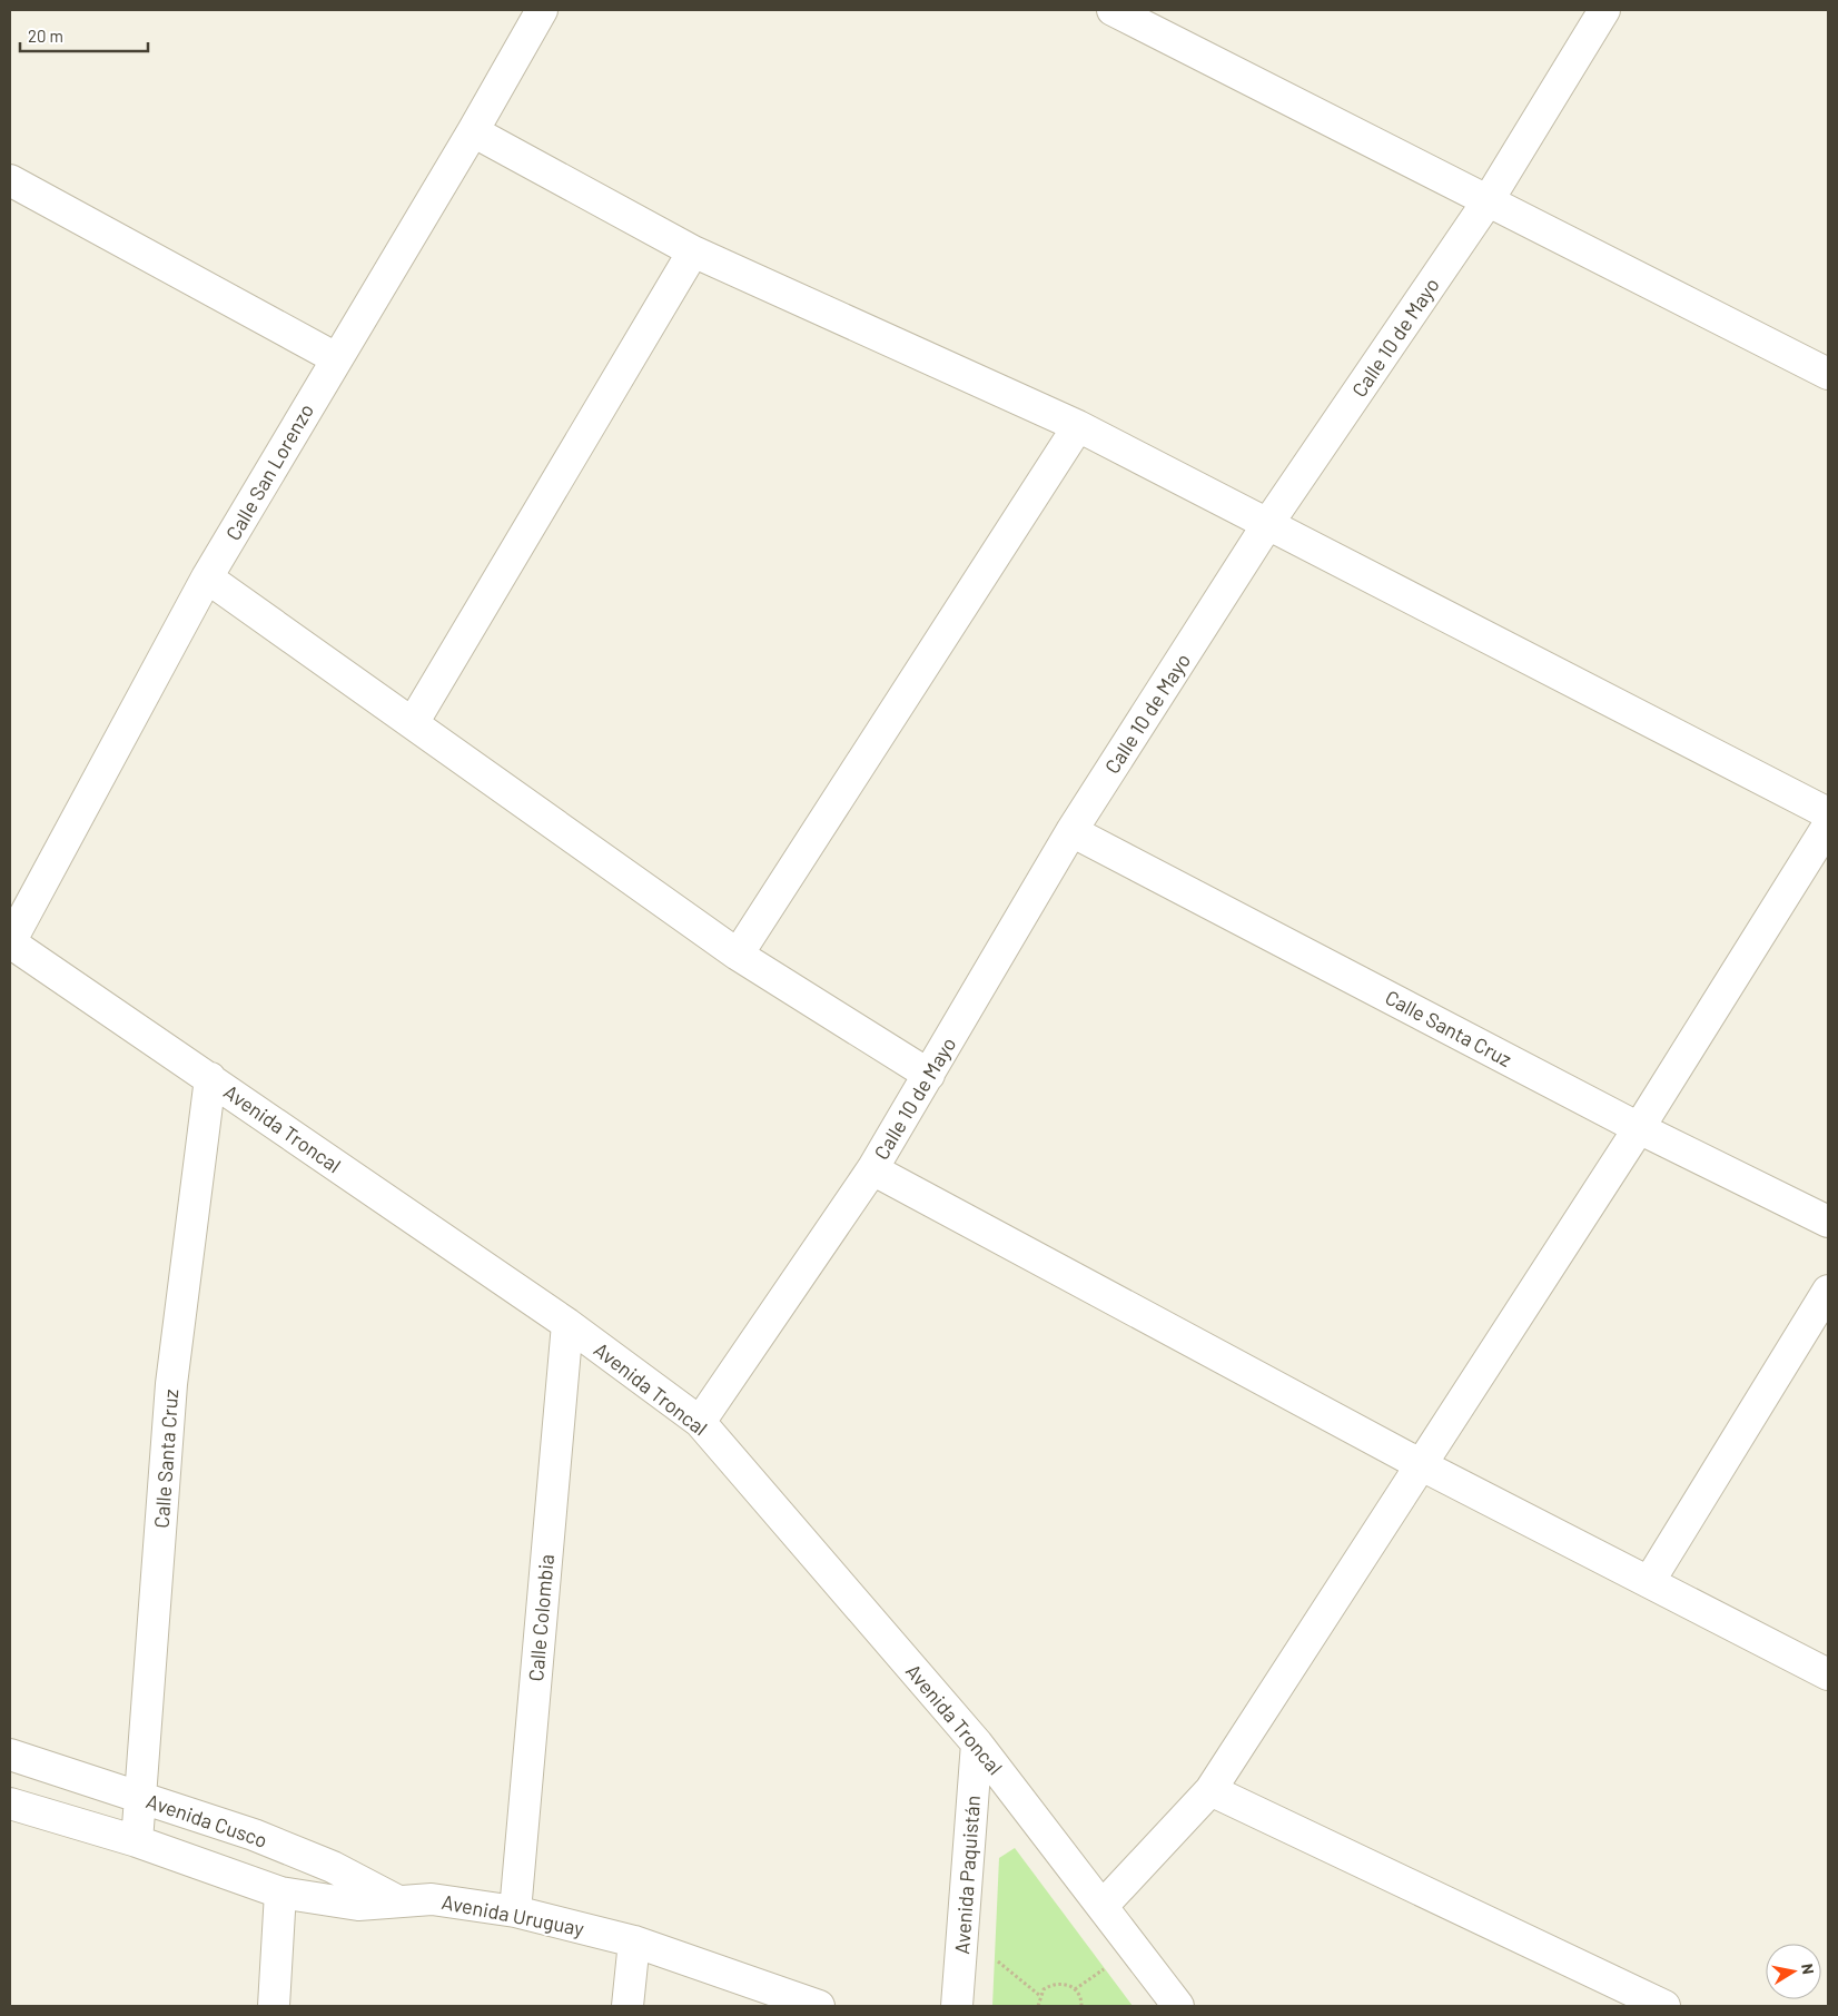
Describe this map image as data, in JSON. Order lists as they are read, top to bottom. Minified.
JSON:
{"streets":{"street":["Calle 10 de Mayo","Calle San Lorenzo","Calle Santa Cruz","Avenida Troncal","Calle Colombia","Avenida Cusco","Avenida Paquistán","Avenida Uruguay"]},"crossings":[["Calle 10 de Mayo","Calle Santa Cruz"],["Calle 10 de Mayo","Avenida Troncal"],["Calle San Lorenzo","Avenida Troncal"],["Calle Santa Cruz","Avenida Troncal"],["Calle Santa Cruz","Avenida Cusco"],["Calle Santa Cruz","Avenida Uruguay"],["Avenida Troncal","Calle Colombia"],["Avenida Troncal","Avenida Paquistán"],["Calle Colombia","Avenida Uruguay"],["Avenida Cusco","Avenida Uruguay"]],"scale_bar":"20 m","north":"right"}
